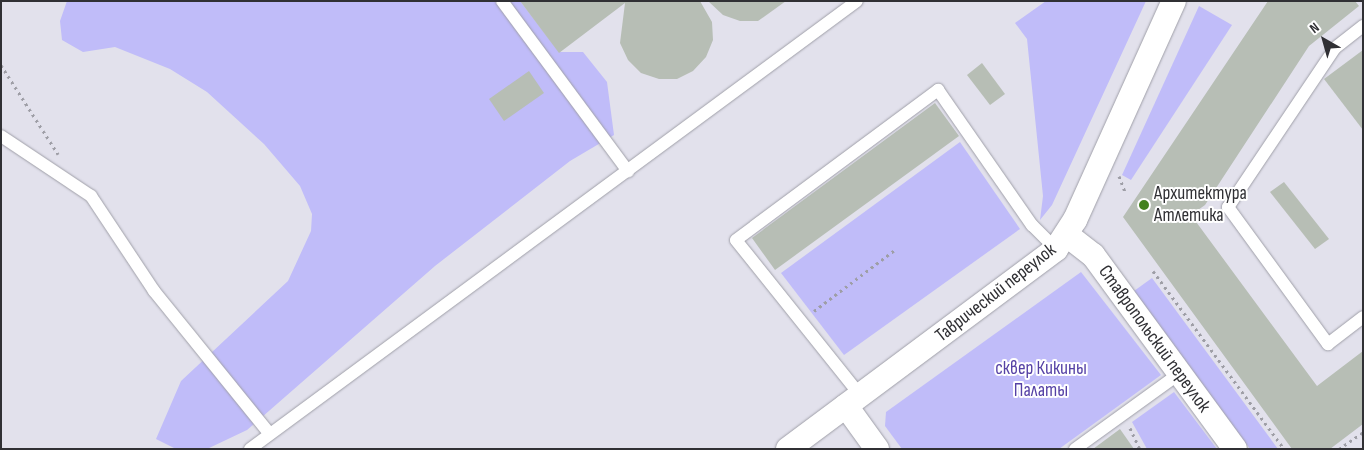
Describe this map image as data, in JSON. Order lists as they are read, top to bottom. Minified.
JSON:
{"streets":{"street":["Таврический переулок","Ставропольский переулок"]},"crossings":[["Таврический переулок","Ставропольский переулок"]],"parks":["сквер Кикины Палаты"],"places":["Архитектура Атлетика"],"north":"top left"}
